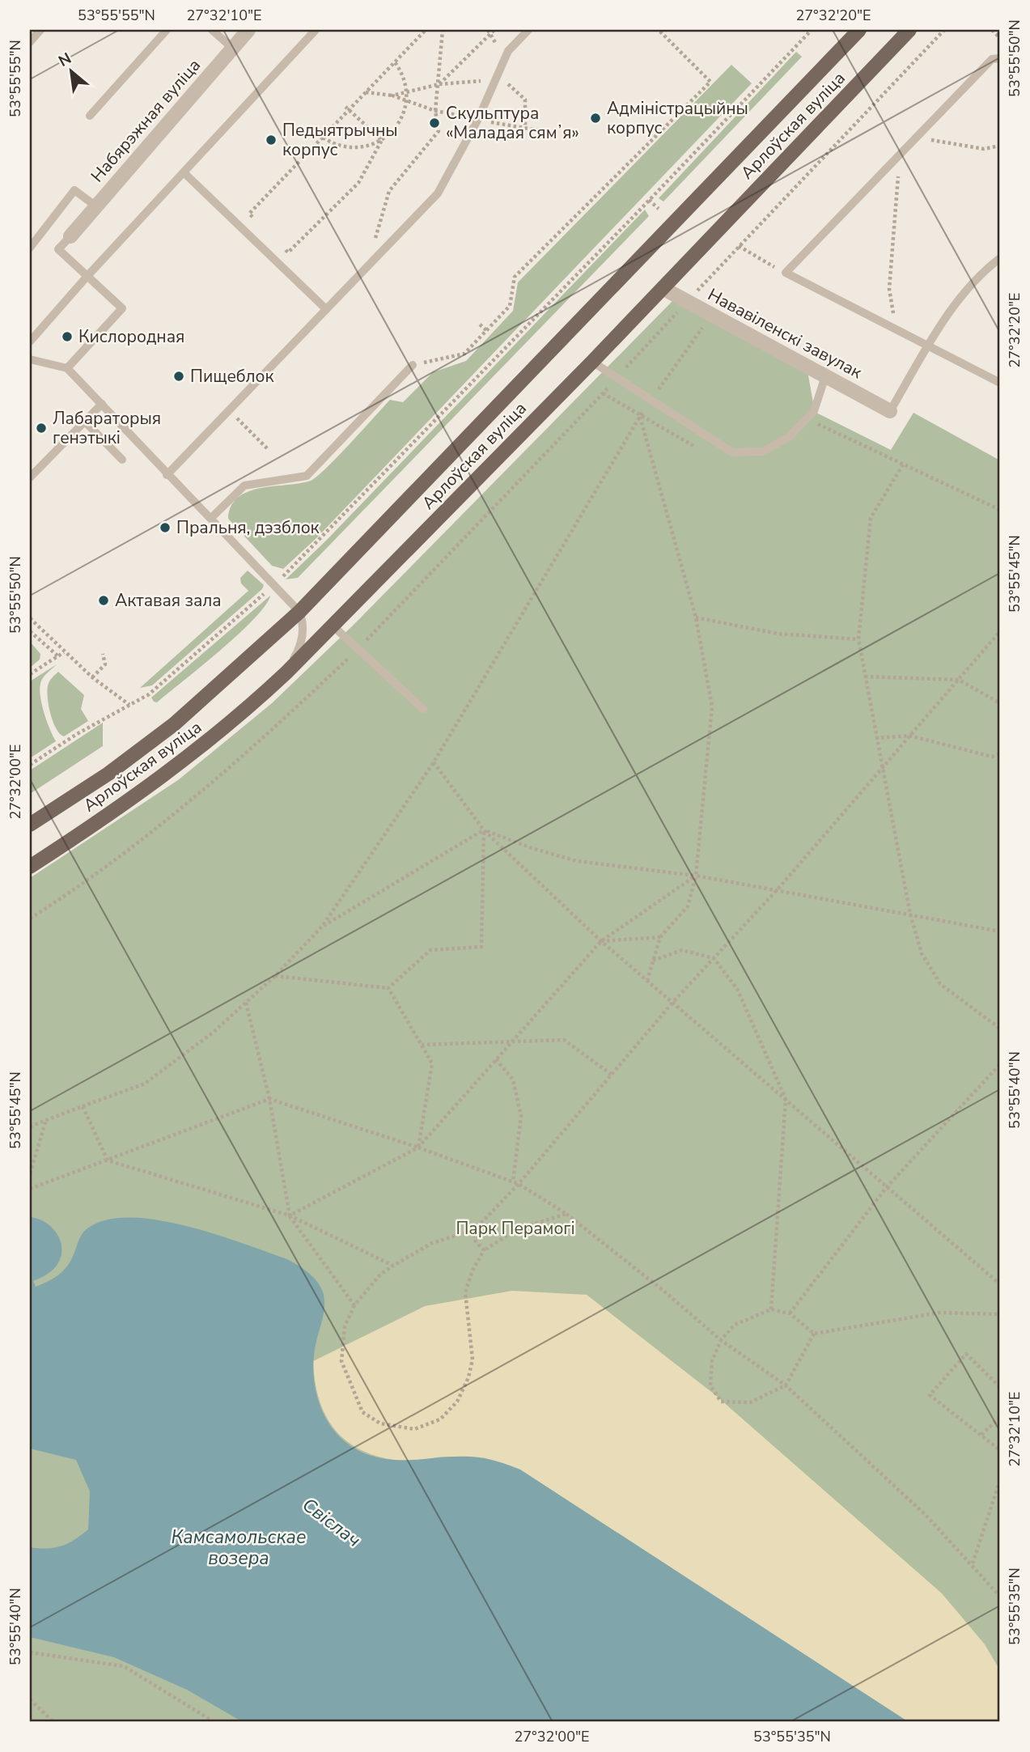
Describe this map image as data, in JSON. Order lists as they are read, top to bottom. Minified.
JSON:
{"streets":{"main road":["Арлоўская вуліца"],"street":["Набярэжная вуліца","Нававіленскі завулак"]},"crossings":[["Арлоўская вуліца","Нававіленскі завулак"]],"water":["Свіслач","Камсамольскае возера"],"parks":["Парк Перамогі"],"places":["Адміністрацыйны корпус","Скульптура «Маладая сямʼя»","Педыятрычны корпус","Кислородная","Пищеблок","Лабараторыя генэтыкі","Пральня, дэзблок","Актавая зала"],"north":"top left","coordinates":["53°55'55\"N","27°32'10\"E","27°32'20\"E","53°55'50\"N","53°55'45\"N","27°32'00\"E","53°55'40\"N","53°55'35\"N"]}
